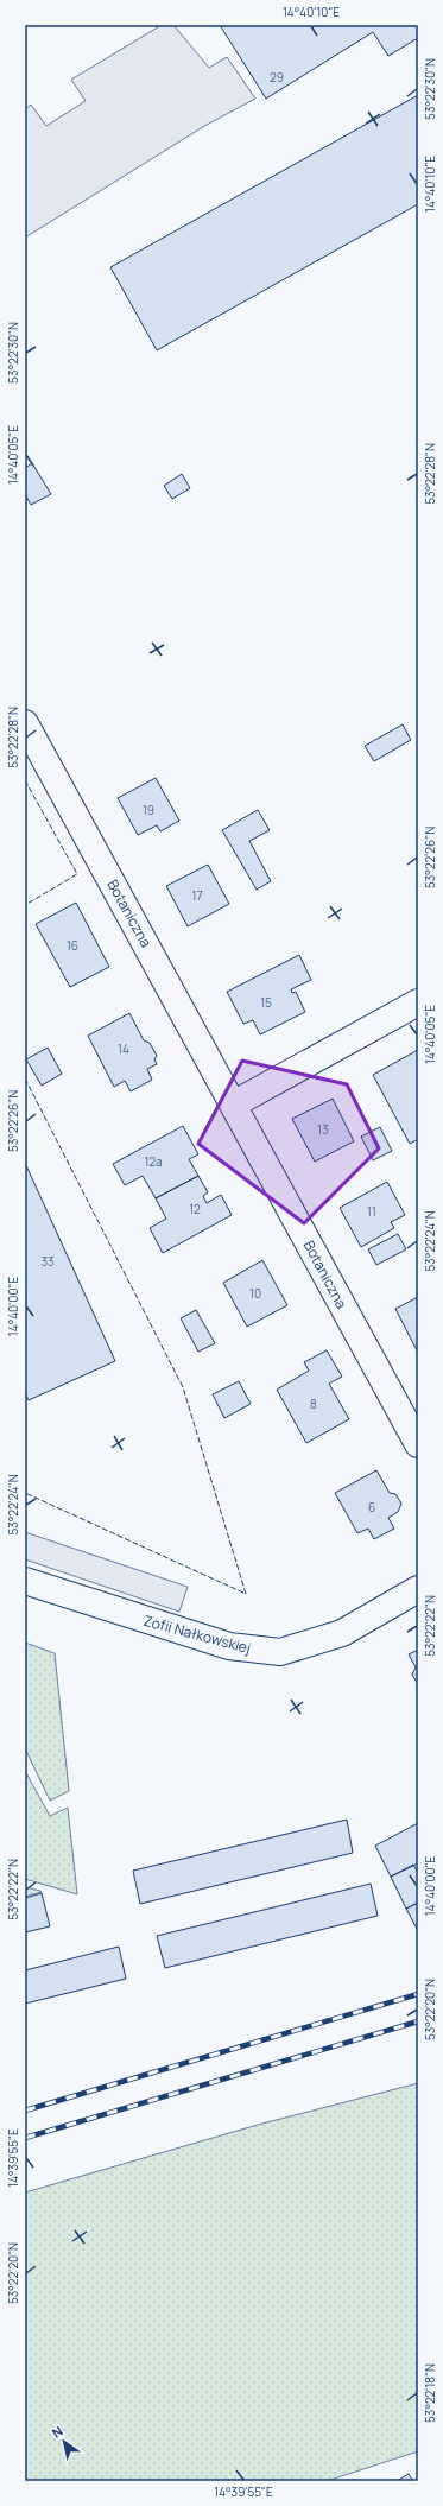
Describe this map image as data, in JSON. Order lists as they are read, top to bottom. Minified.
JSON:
{"streets":{"street":["Botaniczna","Zofii Nałkowskiej"]},"house_numbers":["29","19","17","16","15","14","13","12a","12","11","33","10","8","6"],"north":"top left","coordinates":["14°40'10\"E","53°22'30\"N","14°40'05\"E","53°22'28\"N","53°22'26\"N","53°22'24\"N","14°40'00\"E","53°22'22\"N","53°22'20\"N","14°39'55\"E","53°22'18\"N"]}
